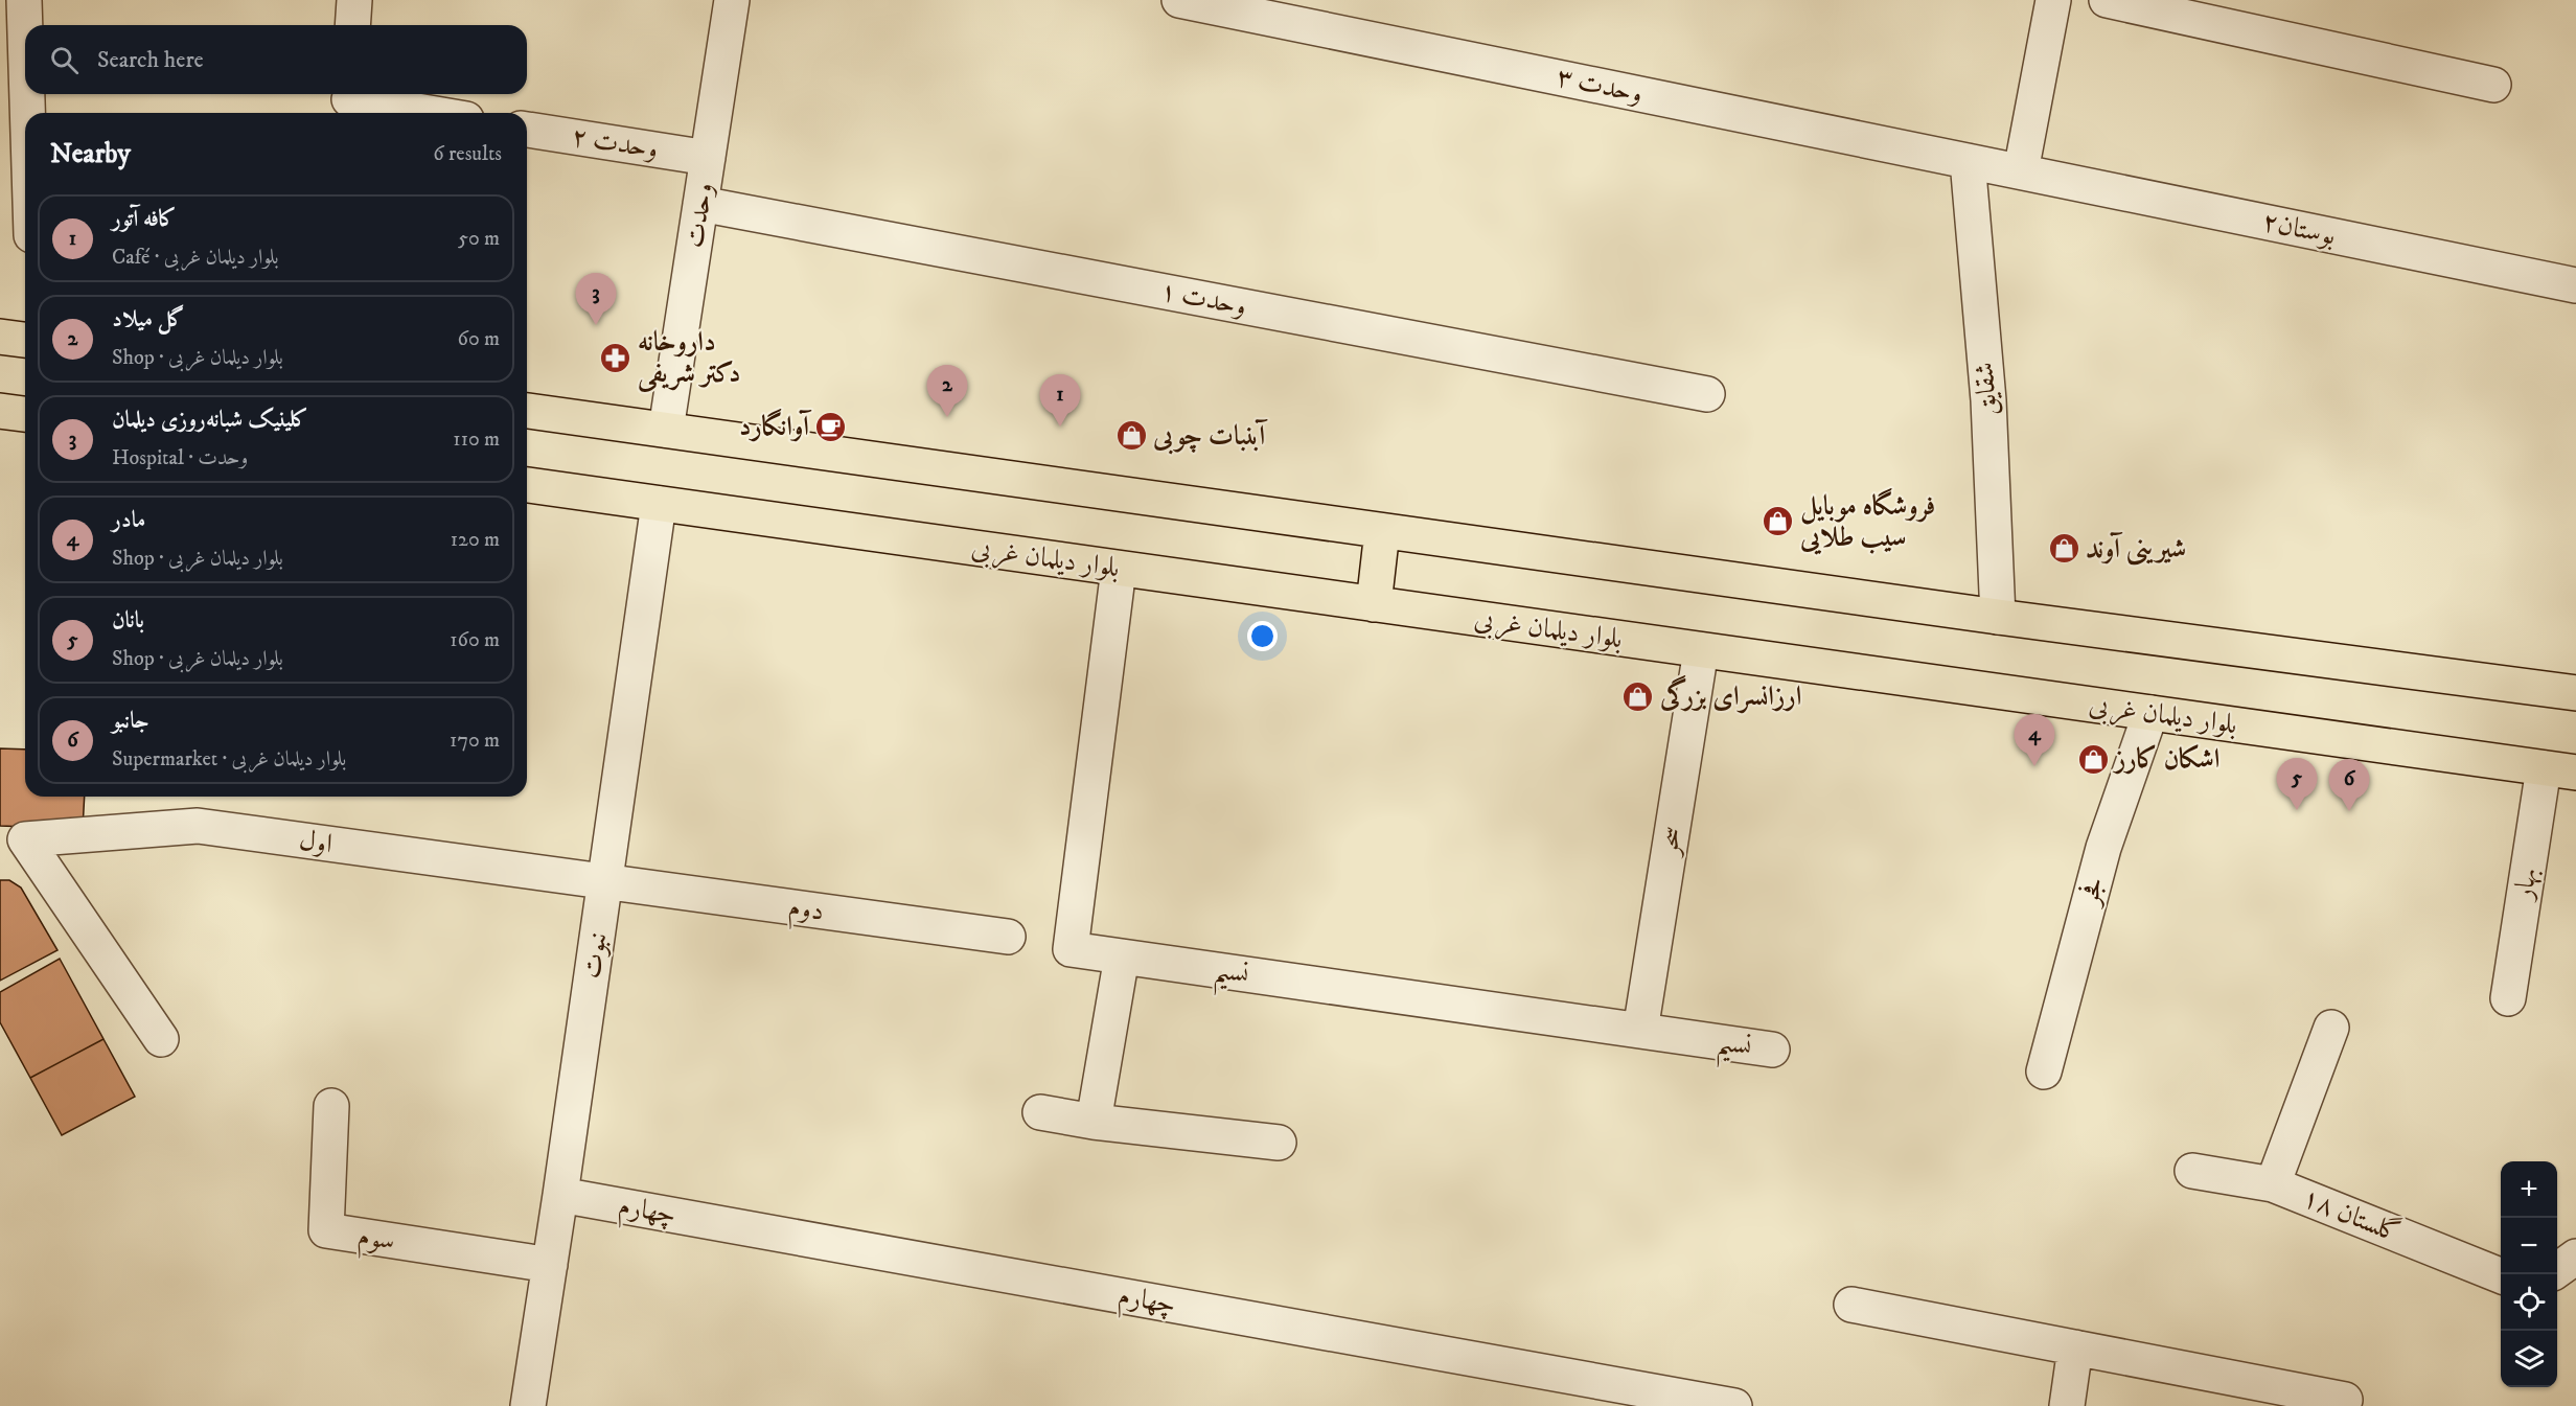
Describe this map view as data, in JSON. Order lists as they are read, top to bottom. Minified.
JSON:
{"streets":{"main road":["بلوار دیلمان غربی"],"street":["وحدت ۳","وحدت ۲","وحدت","بوستان۲","وحدت ۱","شقایق","سحر","اول","بهار","فجر","دوم","نبوت","نسیم","چهارم","گلستان ۱۸","سوم"]},"crossings":[["وحدت ۳","بوستان۲"],["وحدت ۳","شقایق"],["وحدت ۲","وحدت"],["وحدت","وحدت ۱"],["بلوار دیلمان غربی","سحر"],["بلوار دیلمان غربی","بهار"],["بلوار دیلمان غربی","فجر"],["بلوار دیلمان غربی","نبوت"],["بلوار دیلمان غربی","نسیم"],["سحر","نسیم"],["اول","دوم"],["اول","نبوت"],["دوم","نبوت"],["نبوت","چهارم"],["نبوت","سوم"]],"places":{"pharmacy":["داروخانه دکتر شریفی"],"cafe":["آوانگارد"],"shop":["آبنبات چوبی","فروشگاه موبایل سیب طلایی","شیرینی آوند","ارزانسرای بزرگی","اشکان کارز"]},"page":{"search":"Search here","heading":["Nearby","6 results"],"list":[{"mark":"1","name":"کافه آتور","note":"Café · بلوار دیلمان غربی","value":"50 m"},{"mark":"2","name":"گل میلاد","note":"Shop · بلوار دیلمان غربی","value":"60 m"},{"mark":"3","name":"کلینیک شبانه‌روزی دیلمان","note":"Hospital · وحدت","value":"110 m"},{"mark":"4","name":"مادر","note":"Shop · بلوار دیلمان غربی","value":"120 m"},{"mark":"5","name":"بانان","note":"Shop · بلوار دیلمان غربی","value":"160 m"},{"mark":"6","name":"جانبو","note":"Supermarket · بلوار دیلمان غربی","value":"170 m"}],"pins":["3","2","1","4","5","6"],"map_buttons":["+","−"]}}
